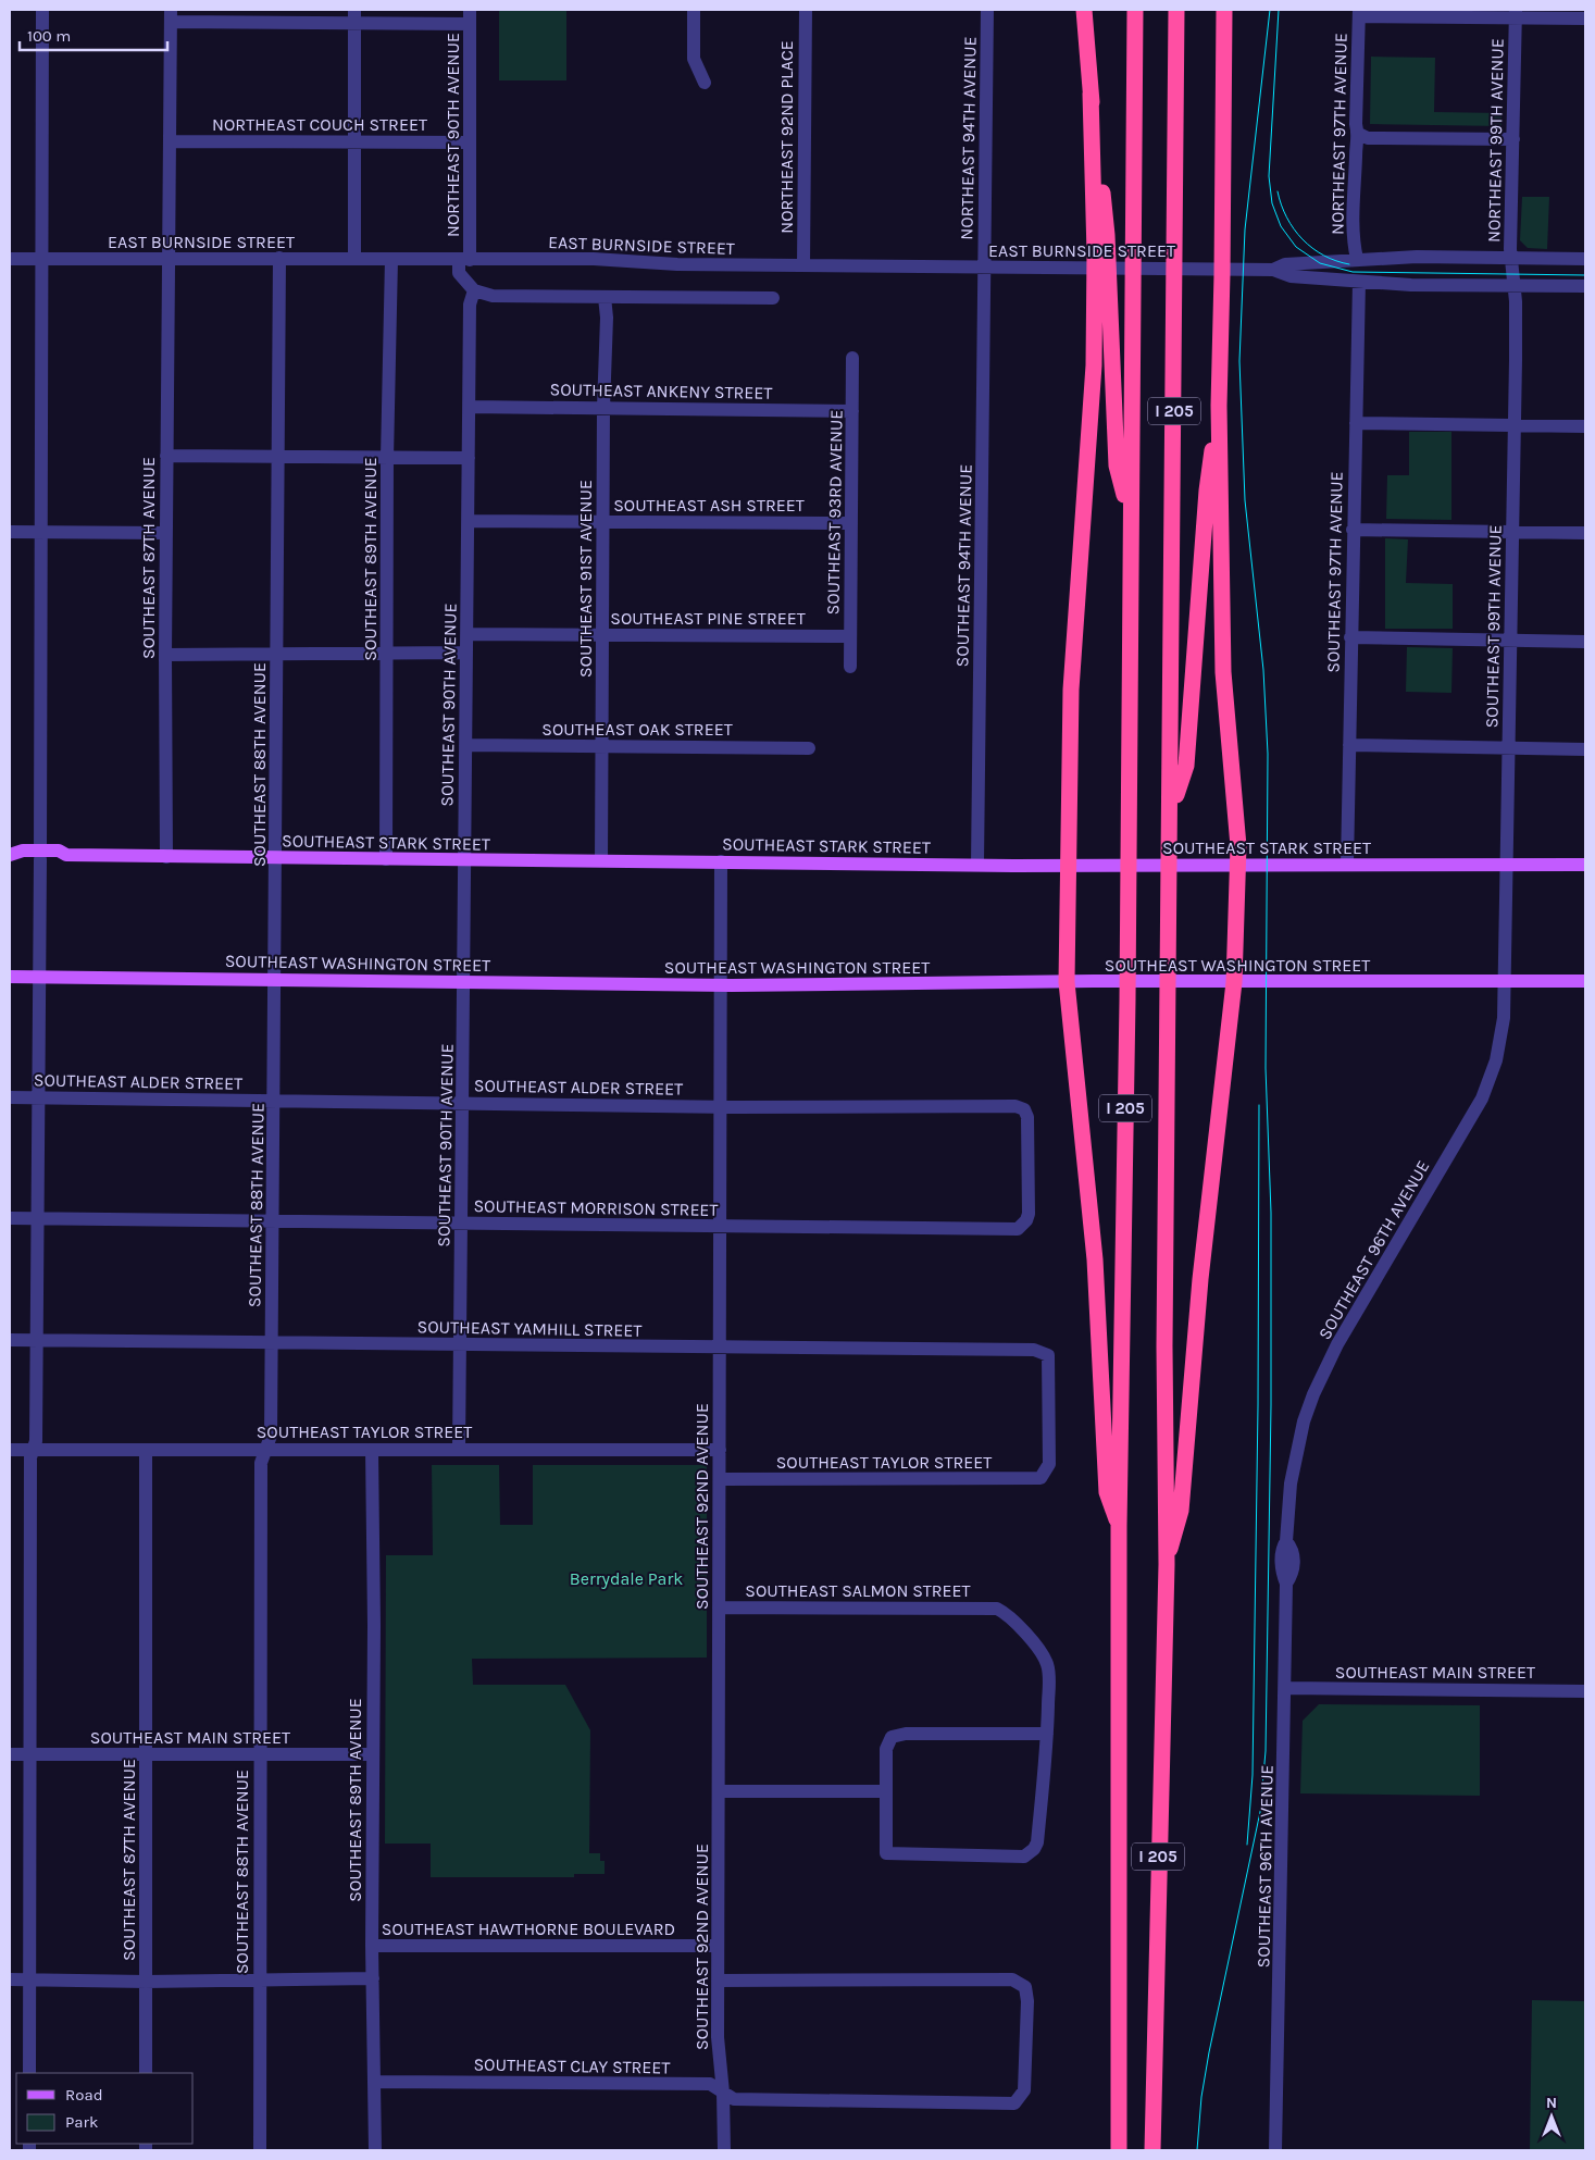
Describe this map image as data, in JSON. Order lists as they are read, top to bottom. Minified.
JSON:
{"streets":{"highway":["I 205"],"main road":["SOUTHEAST STARK STREET","SOUTHEAST WASHINGTON STREET"],"street":["NORTHEAST COUCH STREET","NORTHEAST 97TH AVENUE","NORTHEAST 90TH AVENUE","NORTHEAST 92ND PLACE","NORTHEAST 94TH AVENUE","NORTHEAST 99TH AVENUE","EAST BURNSIDE STREET","SOUTHEAST ANKENY STREET","SOUTHEAST ASH STREET","SOUTHEAST 93RD AVENUE","SOUTHEAST 87TH AVENUE","SOUTHEAST 89TH AVENUE","SOUTHEAST 94TH AVENUE","SOUTHEAST 97TH AVENUE","SOUTHEAST 91ST AVENUE","SOUTHEAST PINE STREET","SOUTHEAST 99TH AVENUE","SOUTHEAST 90TH AVENUE","SOUTHEAST OAK STREET","SOUTHEAST 88TH AVENUE","SOUTHEAST ALDER STREET","SOUTHEAST MORRISON STREET","SOUTHEAST 96TH AVENUE","SOUTHEAST YAMHILL STREET","SOUTHEAST TAYLOR STREET","SOUTHEAST 92ND AVENUE","SOUTHEAST SALMON STREET","SOUTHEAST MAIN STREET","SOUTHEAST HAWTHORNE BOULEVARD","SOUTHEAST CLAY STREET"]},"crossings":[["NORTHEAST COUCH STREET","NORTHEAST 90TH AVENUE"],["NORTHEAST COUCH STREET","SOUTHEAST 87TH AVENUE"],["NORTHEAST 97TH AVENUE","EAST BURNSIDE STREET"],["NORTHEAST 90TH AVENUE","EAST BURNSIDE STREET"],["NORTHEAST 92ND PLACE","EAST BURNSIDE STREET"],["NORTHEAST 94TH AVENUE","EAST BURNSIDE STREET"],["NORTHEAST 94TH AVENUE","SOUTHEAST 94TH AVENUE"],["NORTHEAST 99TH AVENUE","EAST BURNSIDE STREET"],["NORTHEAST 99TH AVENUE","SOUTHEAST 99TH AVENUE"],["EAST BURNSIDE STREET","SOUTHEAST 87TH AVENUE"],["EAST BURNSIDE STREET","SOUTHEAST 89TH AVENUE"],["EAST BURNSIDE STREET","SOUTHEAST 94TH AVENUE"],["EAST BURNSIDE STREET","SOUTHEAST 97TH AVENUE"],["EAST BURNSIDE STREET","SOUTHEAST 99TH AVENUE"],["EAST BURNSIDE STREET","SOUTHEAST 88TH AVENUE"],["SOUTHEAST ANKENY STREET","SOUTHEAST 93RD AVENUE"],["SOUTHEAST ANKENY STREET","SOUTHEAST 91ST AVENUE"],["SOUTHEAST ANKENY STREET","SOUTHEAST 90TH AVENUE"],["SOUTHEAST ASH STREET","SOUTHEAST 93RD AVENUE"],["SOUTHEAST ASH STREET","SOUTHEAST 91ST AVENUE"],["SOUTHEAST ASH STREET","SOUTHEAST 90TH AVENUE"],["SOUTHEAST 93RD AVENUE","SOUTHEAST PINE STREET"],["SOUTHEAST 87TH AVENUE","SOUTHEAST STARK STREET"],["SOUTHEAST 87TH AVENUE","SOUTHEAST TAYLOR STREET"],["SOUTHEAST 87TH AVENUE","SOUTHEAST MAIN STREET"],["SOUTHEAST 89TH AVENUE","SOUTHEAST STARK STREET"],["SOUTHEAST 89TH AVENUE","SOUTHEAST TAYLOR STREET"],["SOUTHEAST 89TH AVENUE","SOUTHEAST MAIN STREET"],["SOUTHEAST 89TH AVENUE","SOUTHEAST HAWTHORNE BOULEVARD"],["SOUTHEAST 89TH AVENUE","SOUTHEAST CLAY STREET"],["SOUTHEAST 94TH AVENUE","SOUTHEAST STARK STREET"],["SOUTHEAST 97TH AVENUE","SOUTHEAST STARK STREET"],["SOUTHEAST 91ST AVENUE","SOUTHEAST PINE STREET"],["SOUTHEAST 91ST AVENUE","SOUTHEAST OAK STREET"],["SOUTHEAST 91ST AVENUE","SOUTHEAST STARK STREET"],["SOUTHEAST PINE STREET","SOUTHEAST 90TH AVENUE"],["SOUTHEAST 99TH AVENUE","SOUTHEAST STARK STREET"],["SOUTHEAST 99TH AVENUE","SOUTHEAST WASHINGTON STREET"],["SOUTHEAST 99TH AVENUE","SOUTHEAST 96TH AVENUE"],["SOUTHEAST 90TH AVENUE","SOUTHEAST OAK STREET"],["SOUTHEAST 90TH AVENUE","SOUTHEAST STARK STREET"],["SOUTHEAST 90TH AVENUE","SOUTHEAST WASHINGTON STREET"],["SOUTHEAST 90TH AVENUE","SOUTHEAST ALDER STREET"],["SOUTHEAST 90TH AVENUE","SOUTHEAST MORRISON STREET"],["SOUTHEAST 90TH AVENUE","SOUTHEAST YAMHILL STREET"],["SOUTHEAST 90TH AVENUE","SOUTHEAST TAYLOR STREET"],["SOUTHEAST 88TH AVENUE","SOUTHEAST STARK STREET"],["SOUTHEAST 88TH AVENUE","SOUTHEAST WASHINGTON STREET"],["SOUTHEAST 88TH AVENUE","SOUTHEAST ALDER STREET"],["SOUTHEAST 88TH AVENUE","SOUTHEAST MORRISON STREET"],["SOUTHEAST 88TH AVENUE","SOUTHEAST YAMHILL STREET"],["SOUTHEAST 88TH AVENUE","SOUTHEAST TAYLOR STREET"],["SOUTHEAST 88TH AVENUE","SOUTHEAST MAIN STREET"],["SOUTHEAST STARK STREET","SOUTHEAST 92ND AVENUE"],["SOUTHEAST WASHINGTON STREET","SOUTHEAST 96TH AVENUE"],["SOUTHEAST WASHINGTON STREET","SOUTHEAST 92ND AVENUE"],["SOUTHEAST ALDER STREET","SOUTHEAST MORRISON STREET"],["SOUTHEAST ALDER STREET","SOUTHEAST 92ND AVENUE"],["SOUTHEAST MORRISON STREET","SOUTHEAST 92ND AVENUE"],["SOUTHEAST 96TH AVENUE","SOUTHEAST MAIN STREET"],["SOUTHEAST YAMHILL STREET","SOUTHEAST TAYLOR STREET"],["SOUTHEAST YAMHILL STREET","SOUTHEAST 92ND AVENUE"],["SOUTHEAST TAYLOR STREET","SOUTHEAST 92ND AVENUE"],["SOUTHEAST 92ND AVENUE","SOUTHEAST SALMON STREET"],["SOUTHEAST 92ND AVENUE","SOUTHEAST HAWTHORNE BOULEVARD"],["SOUTHEAST 92ND AVENUE","SOUTHEAST CLAY STREET"]],"parks":["Berrydale Park"],"legend":["Road","Park"],"scale_bar":"100 m","north":"top"}
